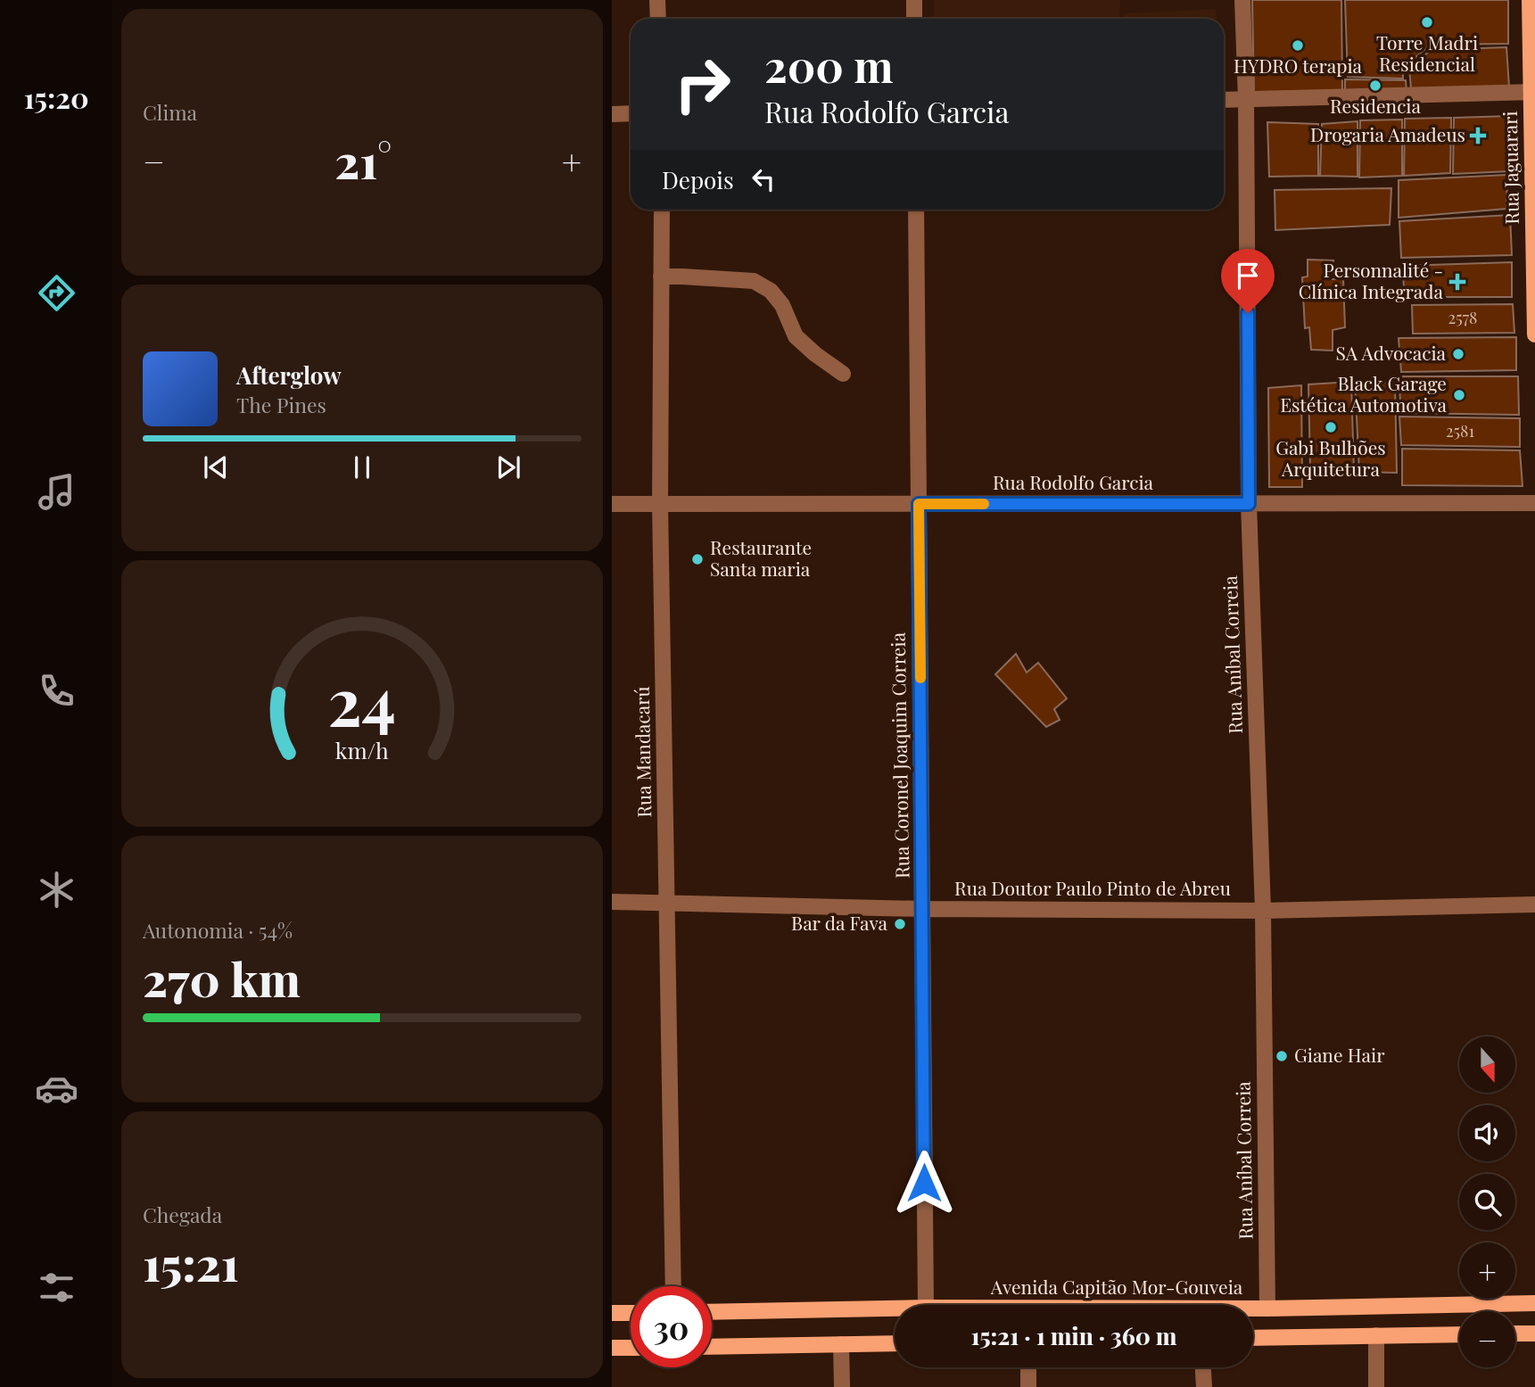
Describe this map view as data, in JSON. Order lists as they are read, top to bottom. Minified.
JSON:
{"streets":{"main road":["Rua Jaguarari","Avenida Capitão Mor-Gouveia"],"street":["Rua Rodolfo Garcia","Rua Aníbal Correia","Rua Mandacarú","Rua Coronel Joaquim Correia","Rua Doutor Paulo Pinto de Abreu"]},"crossings":[["Rua Rodolfo Garcia","Rua Aníbal Correia"],["Rua Rodolfo Garcia","Rua Mandacarú"],["Rua Rodolfo Garcia","Rua Coronel Joaquim Correia"],["Rua Aníbal Correia","Rua Doutor Paulo Pinto de Abreu"],["Rua Aníbal Correia","Avenida Capitão Mor-Gouveia"],["Rua Mandacarú","Rua Doutor Paulo Pinto de Abreu"],["Rua Coronel Joaquim Correia","Rua Doutor Paulo Pinto de Abreu"]],"places":{"other":["Torre Madri Residencial","HYDRO terapia","Residencia","SA Advocacia","Black Garage Estética Automotiva","Gabi Bulhões Arquitetura","Restaurante Santa maria","Bar da Fava","Giane Hair"],"health":["Drogaria Amadeus","Personnalité - Clínica Integrada"]},"house_numbers":["2578","2581"],"north":"bottom","page":{"tabs":"15:20","tile":["Clima",["Autonomia · 54%","270 km"],["Chegada","15:21"]],"turn":["200 m","Rua Rodolfo Garcia"],"heat":["−","21°","+"],"then":"Depois","song":["Afterglow","The Pines"],"map_buttons":["+","−"],"limit":"30","trip":"15:21 · 1 min · 360 m","gauge":["24","km/h"]}}
